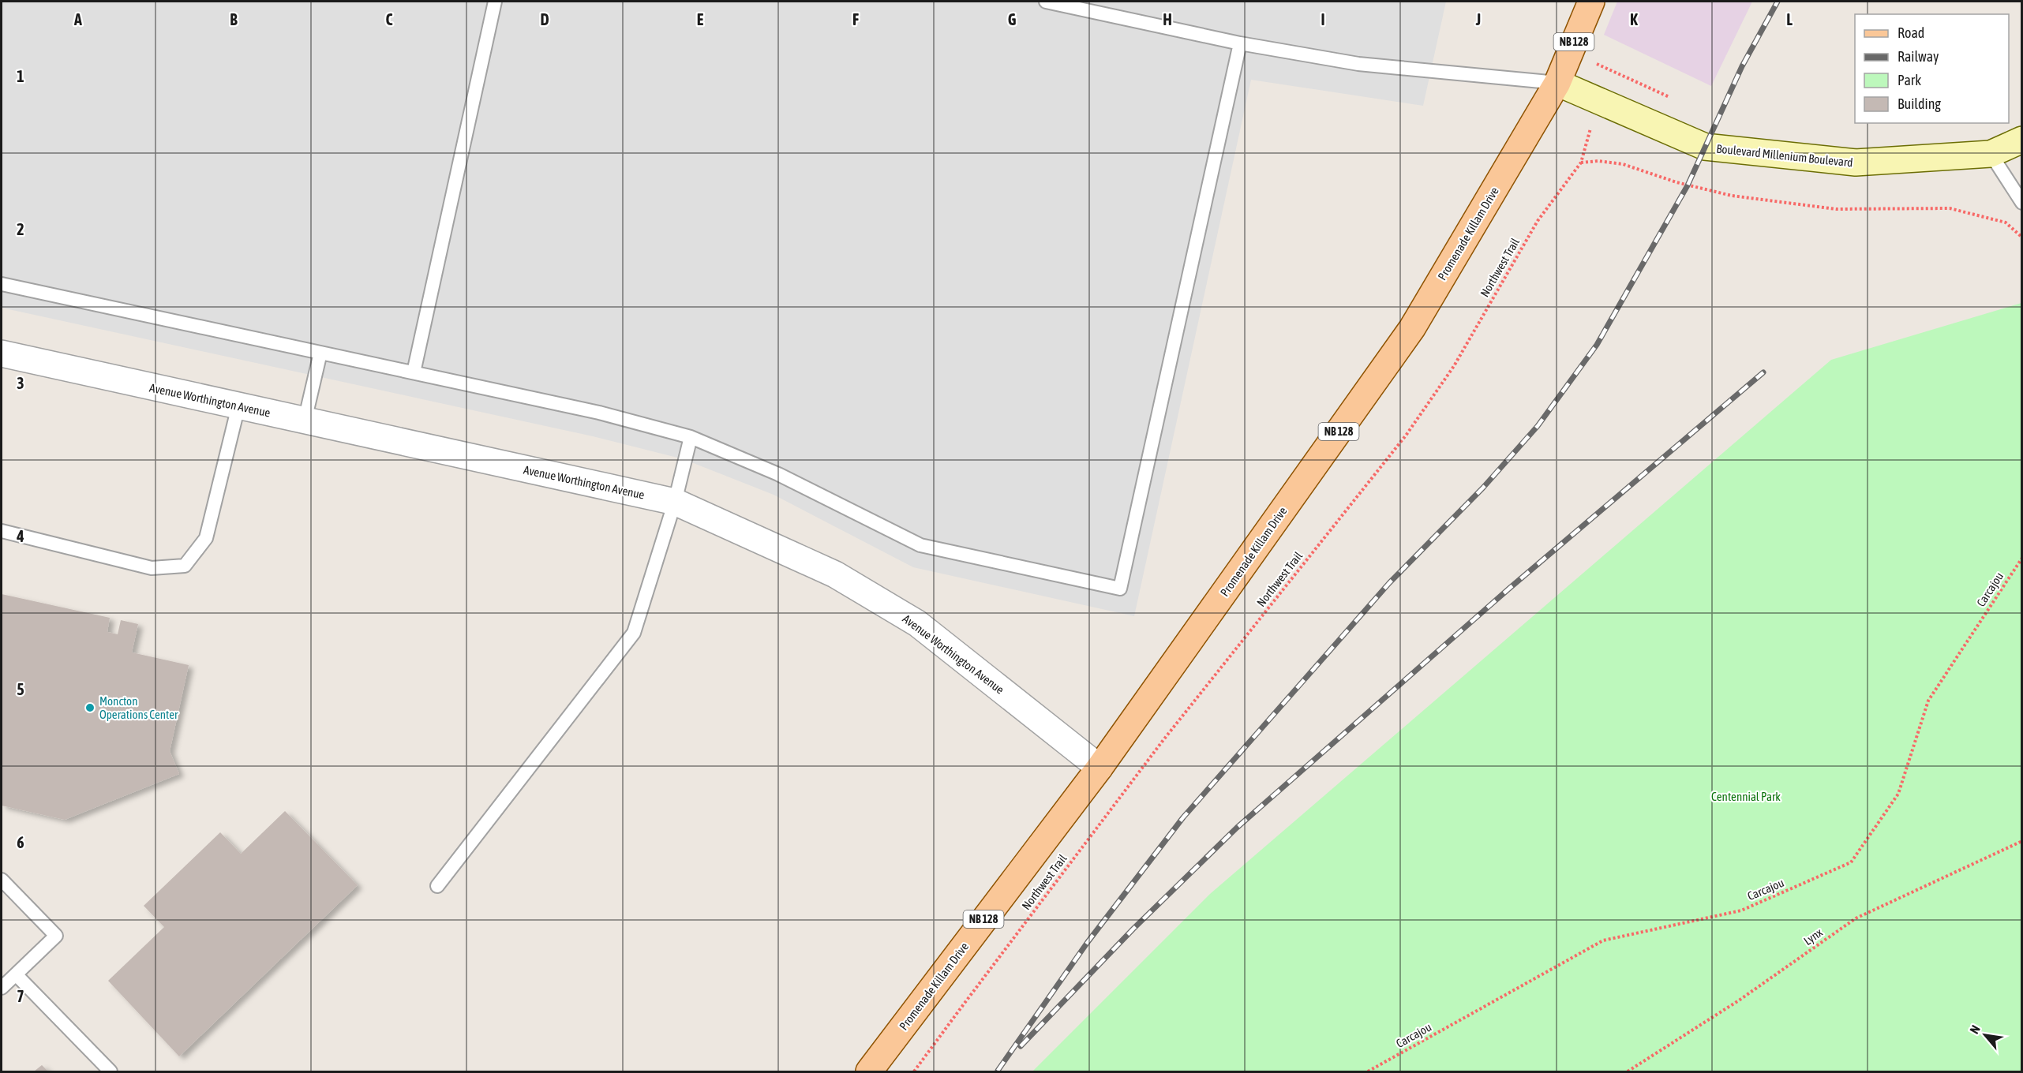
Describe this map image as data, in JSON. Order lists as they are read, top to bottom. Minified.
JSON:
{"streets":{"main road":["NB 128","Boulevard Millenium Boulevard","Promenade Killam Drive"],"street":["Avenue Worthington Avenue"],"path":["Northwest Trail","Carcajou","Lynx"]},"crossings":[["Boulevard Millenium Boulevard","Promenade Killam Drive"],["Boulevard Millenium Boulevard","Northwest Trail"],["Promenade Killam Drive","Avenue Worthington Avenue"]],"parks":["Centennial Park"],"places":["Moncton Operations Center"],"legend":["Road","Railway","Park","Building"],"north":"top left","grid":{"columns":["A","B","C","D","E","F","G","H","I","J","K","L"],"rows":["1","2","3","4","5","6","7"]}}
